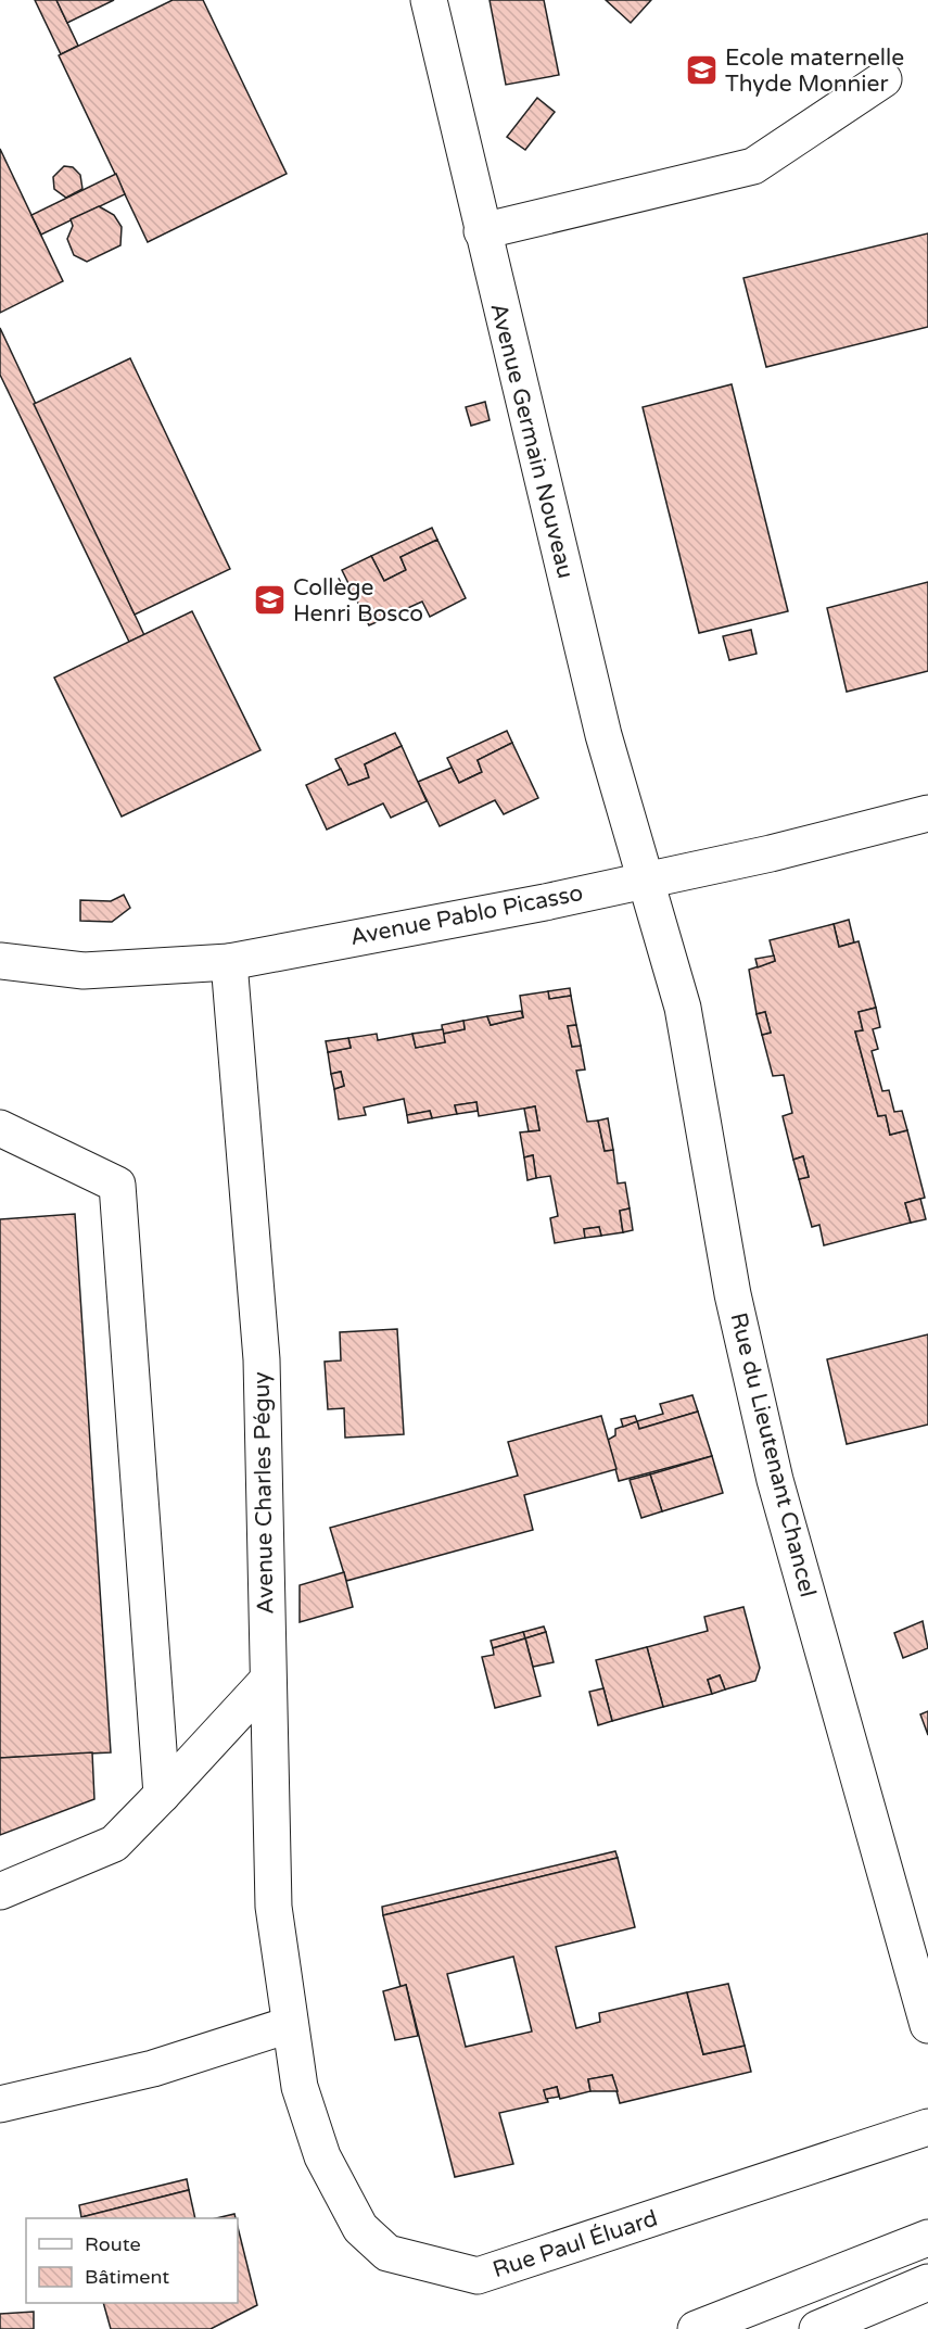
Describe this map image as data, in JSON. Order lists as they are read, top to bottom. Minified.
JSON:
{"streets":{"main road":["Avenue Germain Nouveau","Avenue Pablo Picasso","Rue du Lieutenant Chancel","Avenue Charles Péguy","Rue Paul Éluard"]},"crossings":[["Avenue Germain Nouveau","Avenue Pablo Picasso"],["Avenue Germain Nouveau","Rue du Lieutenant Chancel"],["Avenue Pablo Picasso","Rue du Lieutenant Chancel"],["Avenue Pablo Picasso","Avenue Charles Péguy"],["Avenue Charles Péguy","Rue Paul Éluard"]],"places":{"school or university":["Ecole maternelle Thyde Monnier","Collège Henri Bosco"]},"legend":["Route","Bâtiment"]}
